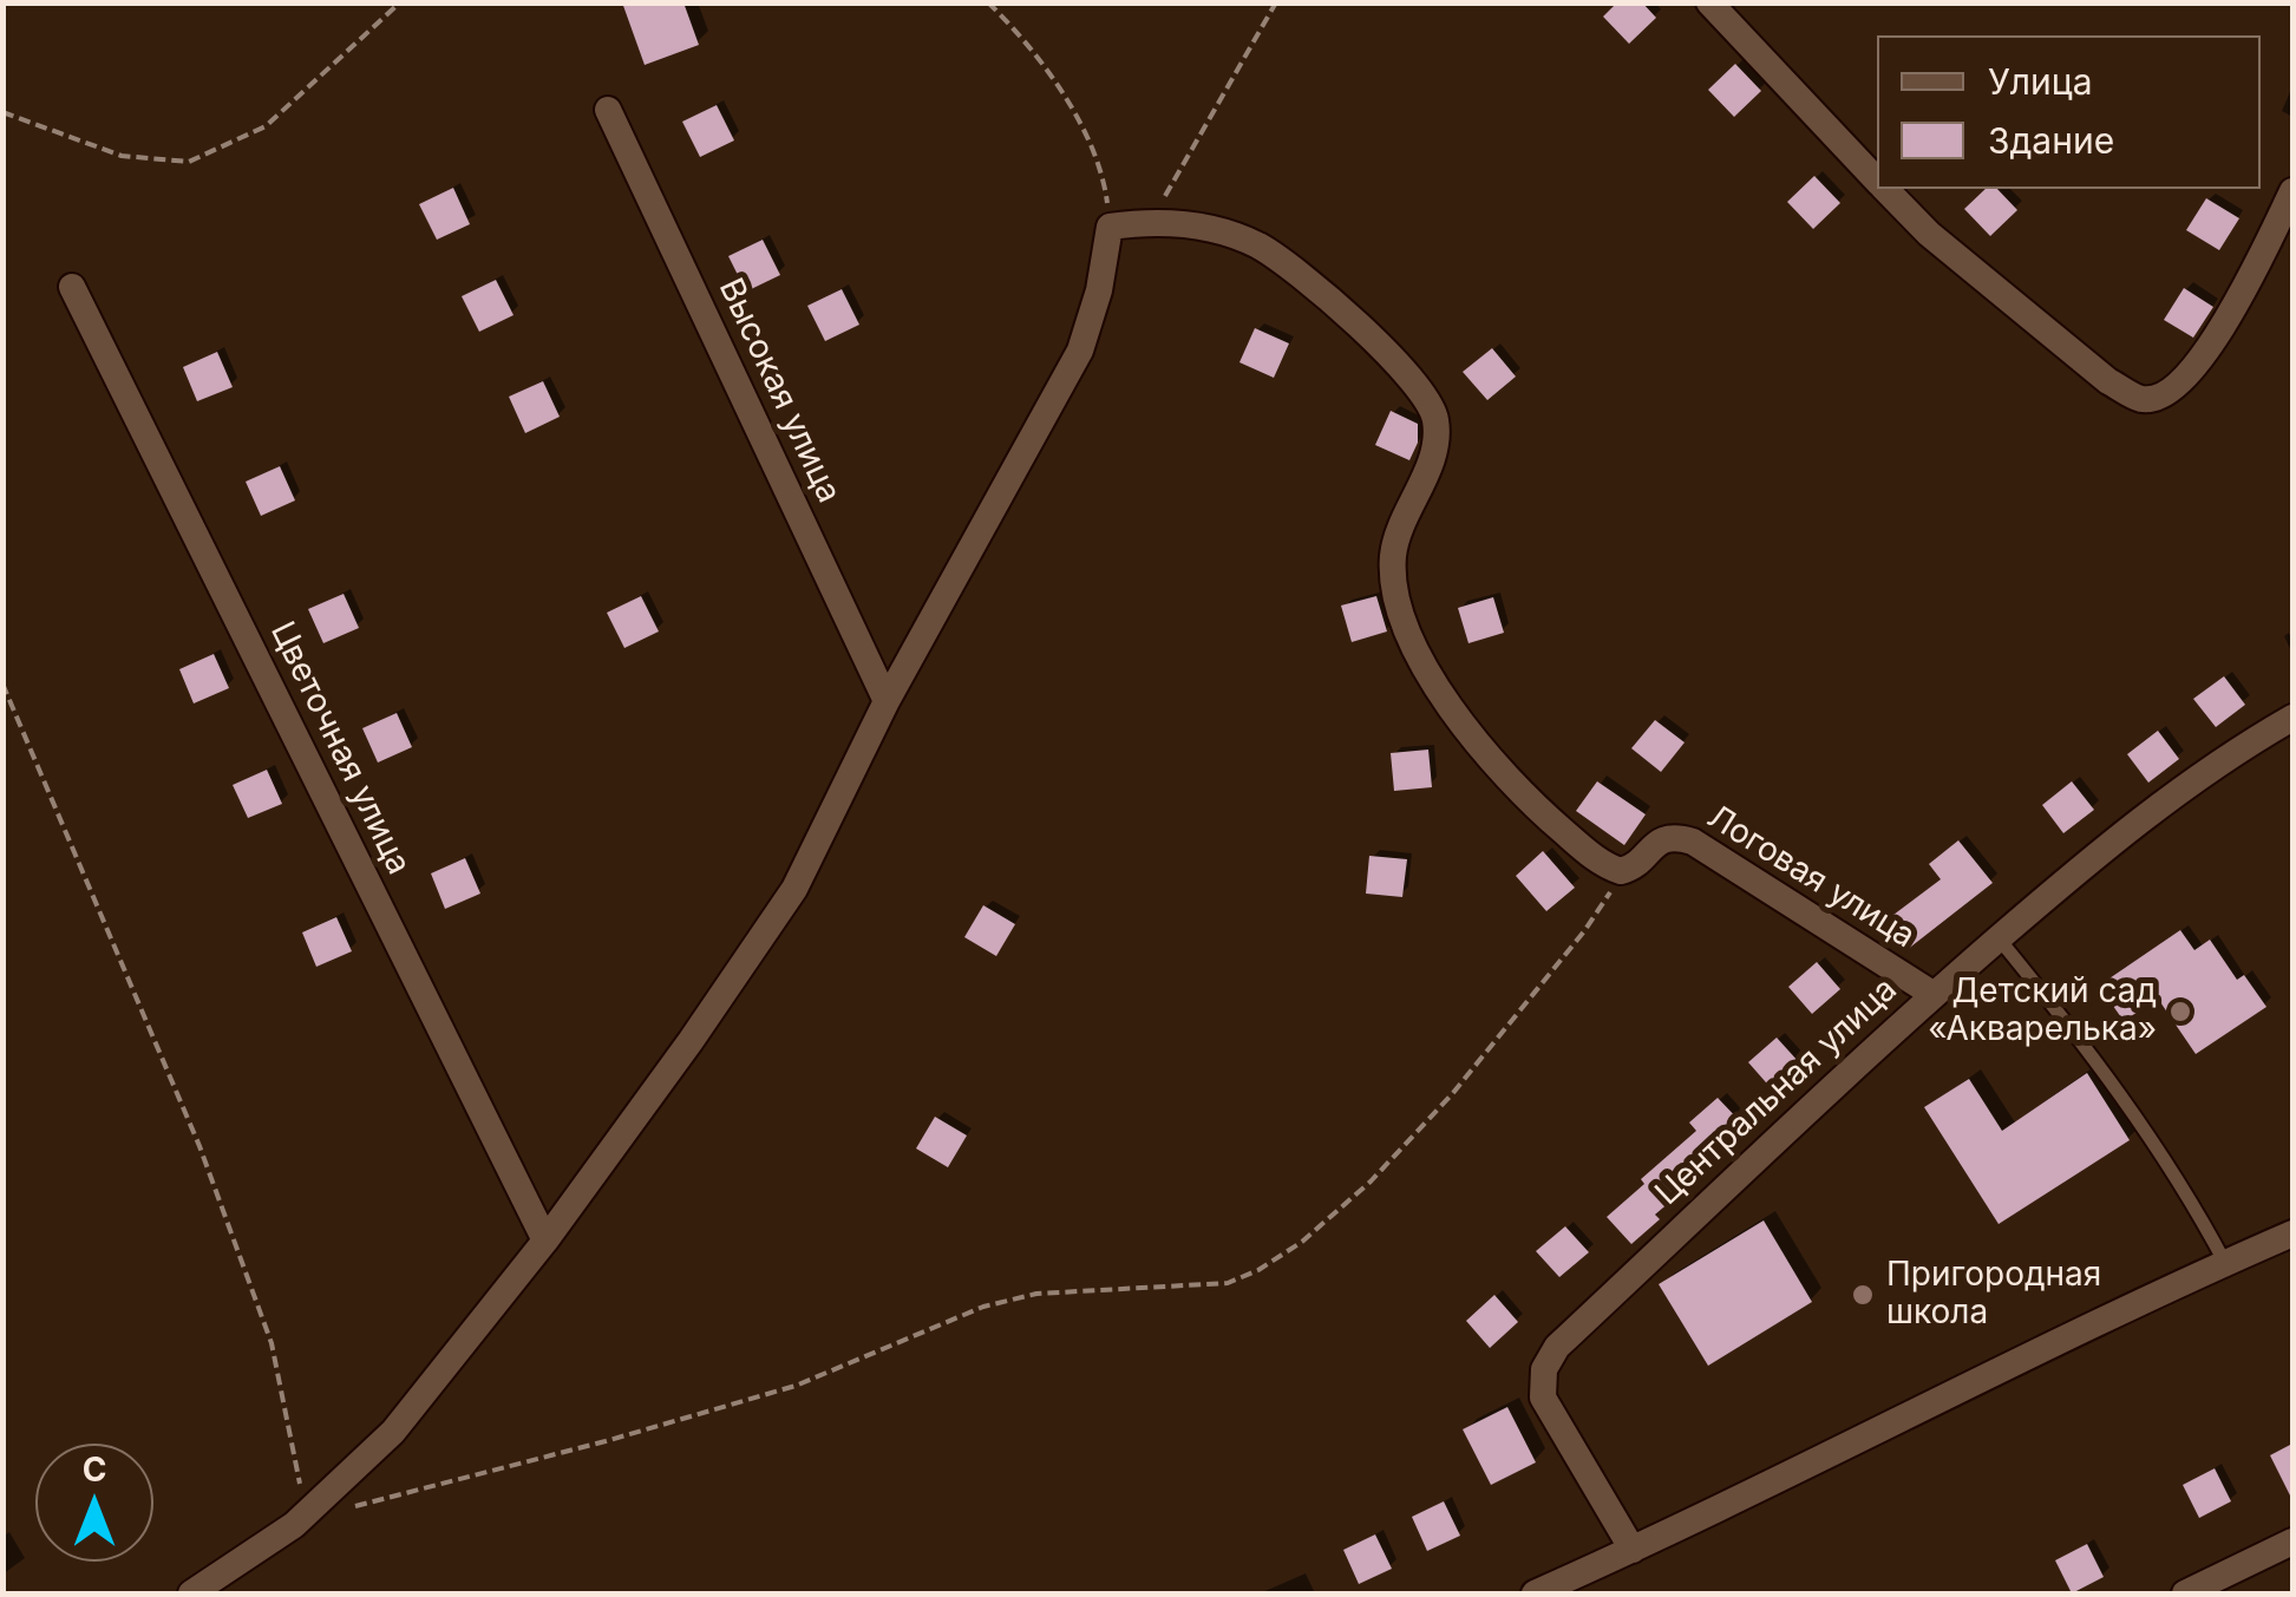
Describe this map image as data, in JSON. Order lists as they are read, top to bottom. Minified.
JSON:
{"streets":{"street":["Высокая улица","Цветочная улица","Логовая улица","Центральная улица"]},"crossings":[["Логовая улица","Центральная улица"]],"places":["Детский сад «Акварелька»","Пригородная школа"],"legend":["Улица","Здание"],"north":"top"}
